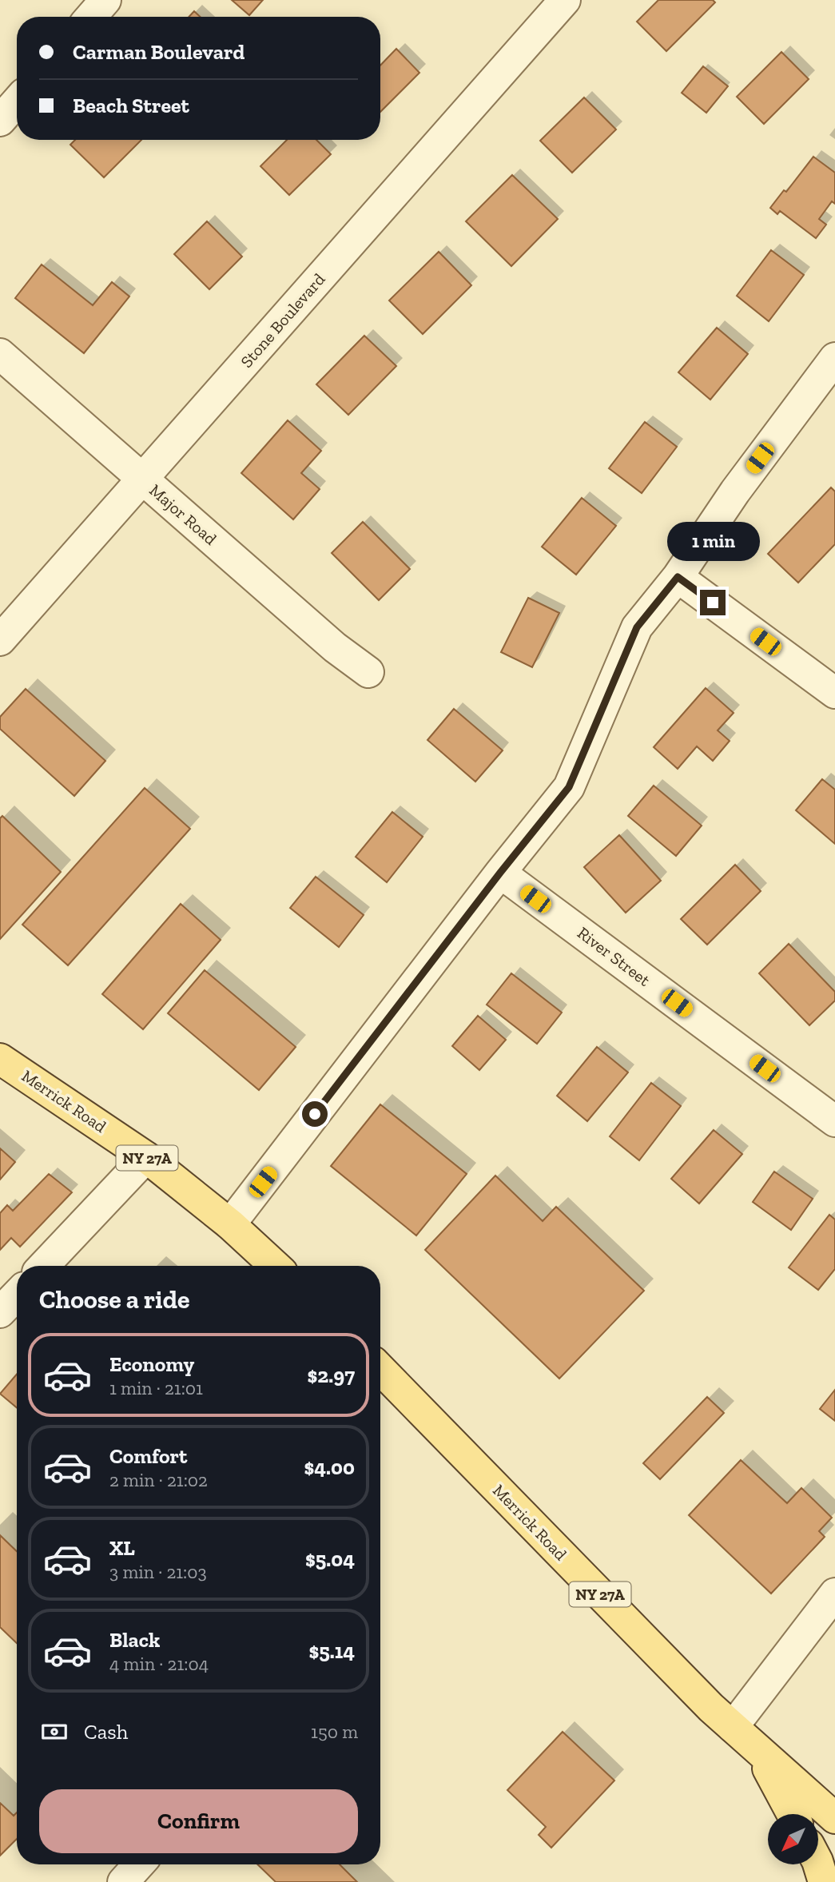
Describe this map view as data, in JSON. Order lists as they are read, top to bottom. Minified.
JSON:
{"streets":{"main road":["Merrick Road","NY 27A"],"street":["Stone Boulevard","Major Road","River Street"]},"crossings":[["Stone Boulevard","Major Road"]],"north":"bottom left","page":{"banner":["Carman Boulevard","Beach Street"],"bubble":"1 min","heading":"Choose a ride","list":[{"name":"Economy","note":"1 min · 21:01","value":"$2.97"},{"name":"Comfort","note":"2 min · 21:02","value":"$4.00"},{"name":"XL","note":"3 min · 21:03","value":"$5.04"},{"name":"Black","note":"4 min · 21:04","value":"$5.14"}],"pay":["Cash","150 m"],"buttons":"Confirm"}}
